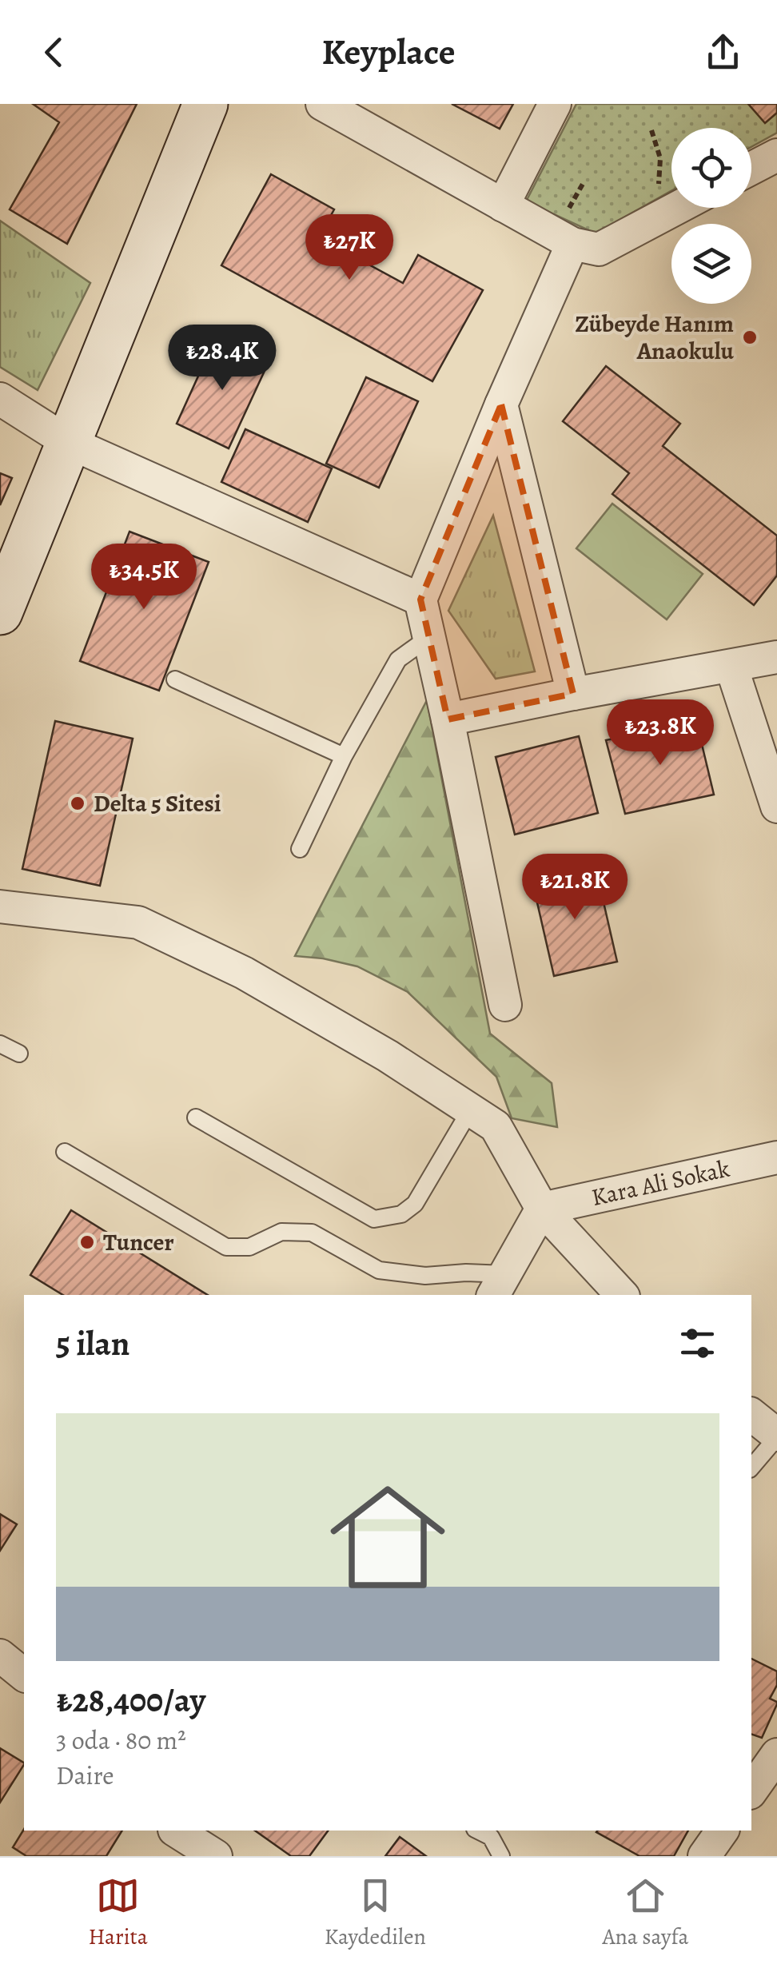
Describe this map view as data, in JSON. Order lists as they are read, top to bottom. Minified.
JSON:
{"streets":{"street":["Kara Ali Sokak"]},"places":["Zübeyde Hanım Anaokulu","Delta 5 Sitesi","Tuncer"],"page":{"header":"Keyplace","price":["₺27K","₺28.4K","₺34.5K","₺23.8K","₺21.8K"],"heading":"5 ilan","list":[{"name":"₺28,400/ay","note":"3 oda · 80 m² · Daire"}],"tabs":["Harita","Kaydedilen","Ana sayfa"]}}
